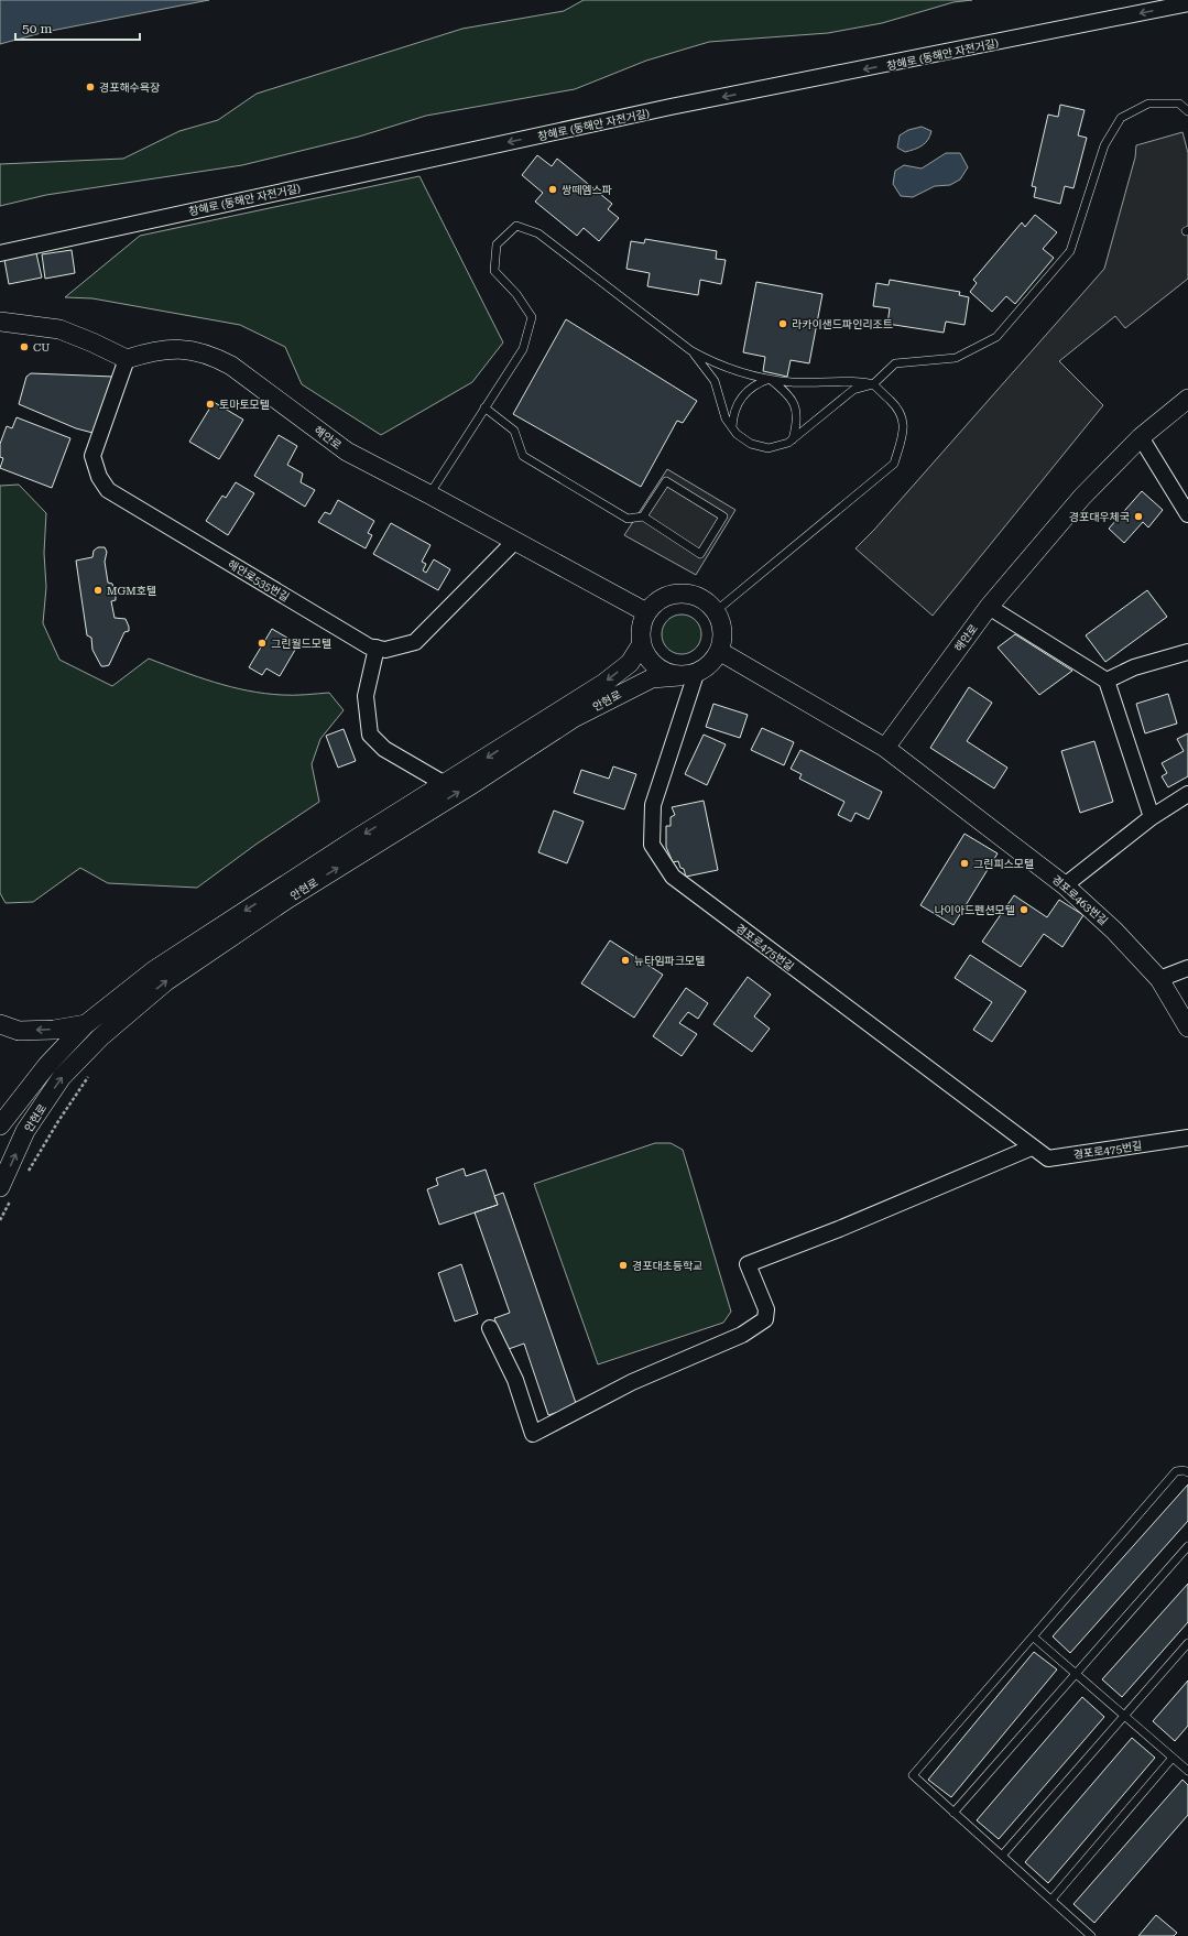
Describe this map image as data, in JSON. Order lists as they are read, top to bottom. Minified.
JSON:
{"streets":{"street":["창혜로 (동해안 자전거길)","해안로","해안로535번길","안현로","경포로463번길","경포로475번길"]},"crossings":[["해안로","해안로535번길"],["해안로","안현로"],["해안로","경포로463번길"],["해안로","경포로475번길"],["안현로","경포로475번길"]],"one_way":["창혜로 (동해안 자전거길)"],"places":["경포해수욕장","쌍떼엠스파","라카이샌드파인리조트","CU","토마토모텔","경포대우체국","MGM호텔","그린월드모텔","그린피스모텔","나이아드펜션모텔","뉴타임파크모텔","경포대초등학교"],"scale_bar":"50 m"}
